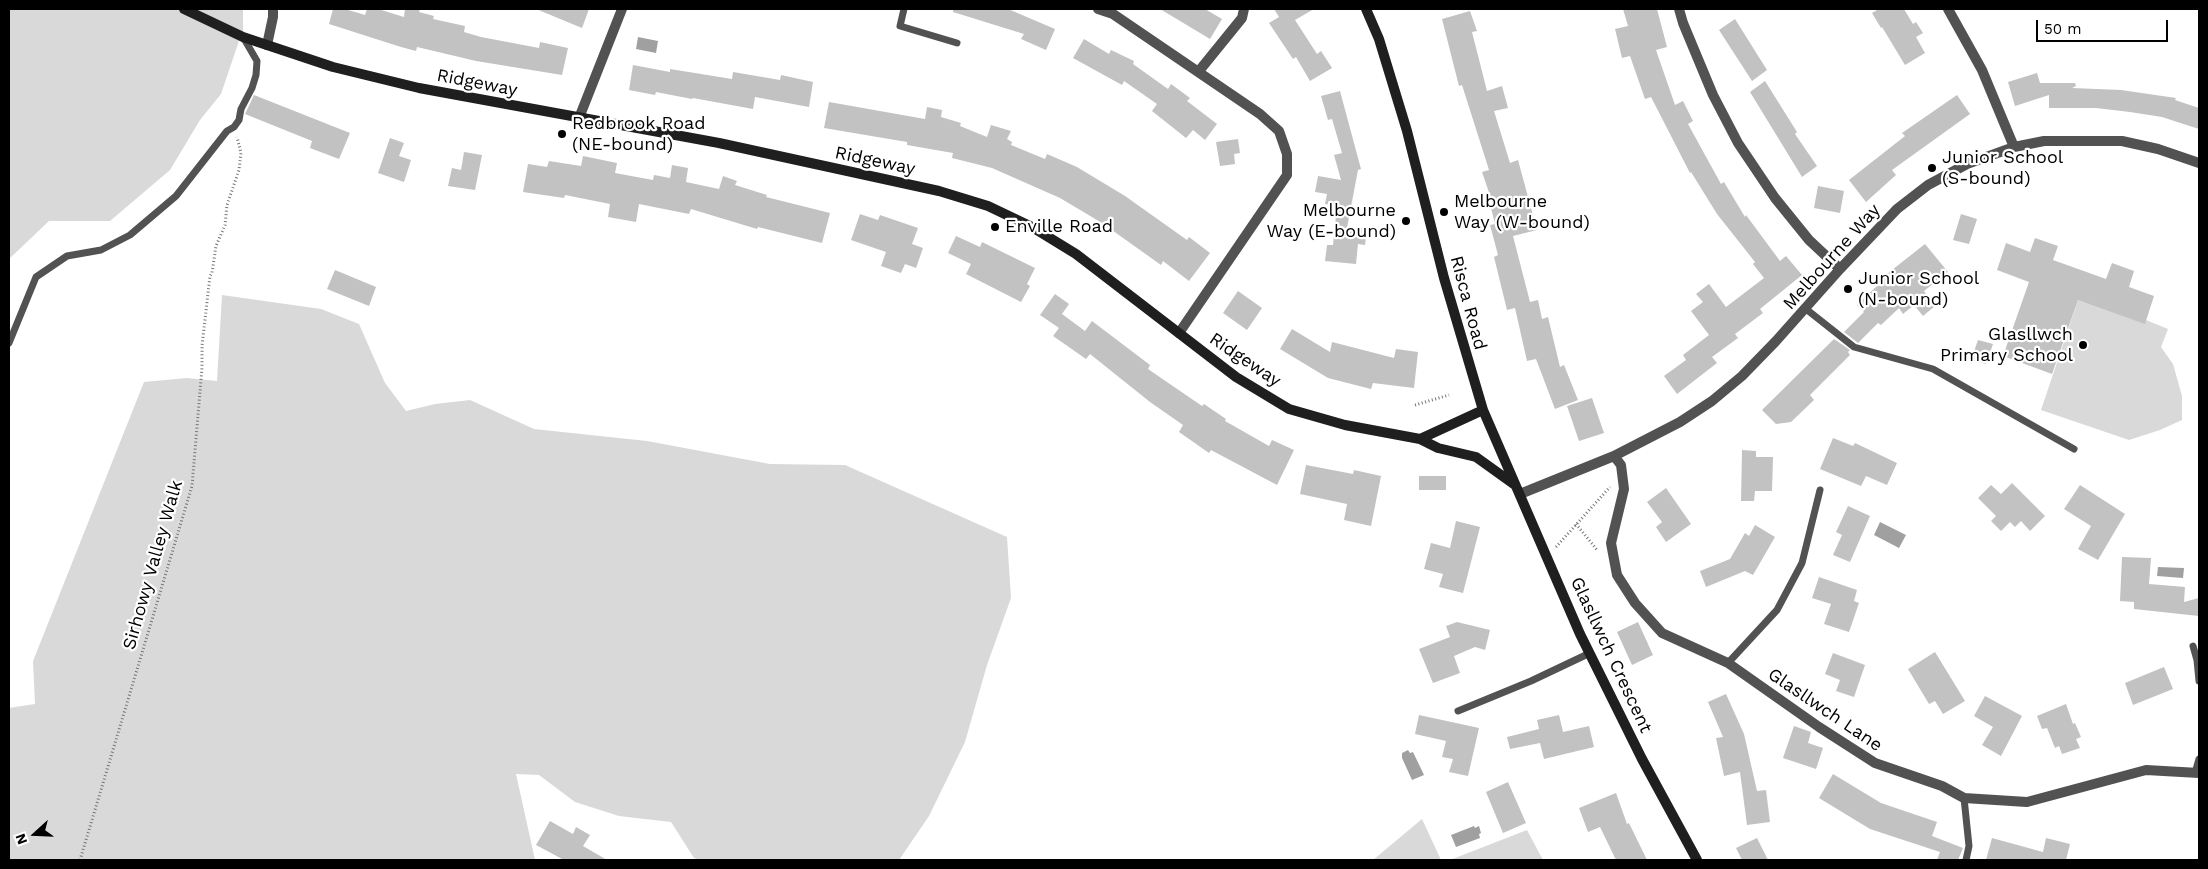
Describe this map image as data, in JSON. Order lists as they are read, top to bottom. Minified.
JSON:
{"streets":{"street":["Ridgeway","Melbourne Way","Risca Road","Glasllwch Crescent","Glasllwch Lane"],"path":["Sirhowy Valley Walk"]},"crossings":[["Ridgeway","Melbourne Way"],["Ridgeway","Glasllwch Crescent"],["Melbourne Way","Glasllwch Crescent"],["Melbourne Way","Glasllwch Lane"],["Risca Road","Glasllwch Crescent"]],"places":["Redbrook Road (NE-bound)","Junior School (S-bound)","Melbourne Way (W-bound)","Melbourne Way (E-bound)","Enville Road","Junior School (N-bound)","Glasllwch Primary School"],"scale_bar":"50 m","north":"left"}
